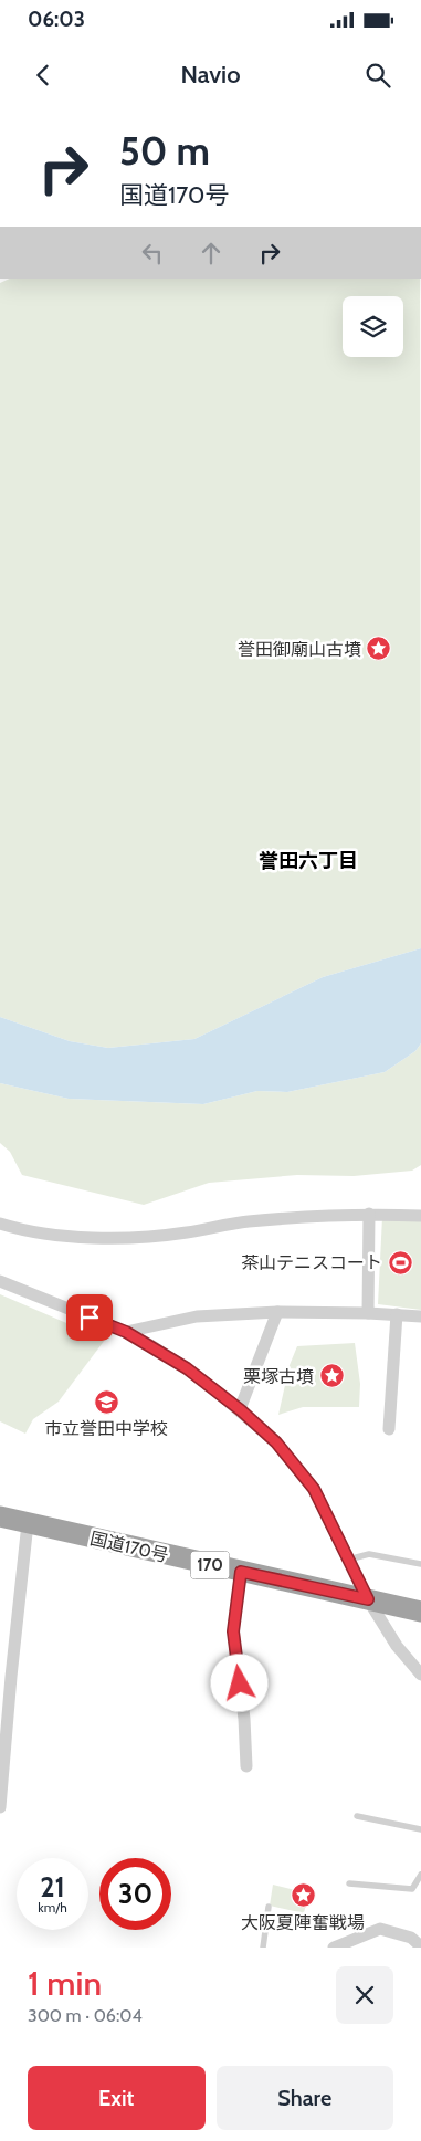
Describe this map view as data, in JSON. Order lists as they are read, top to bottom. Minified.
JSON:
{"streets":{"highway":["国道170号","170"]},"districts":["誉田六丁目"],"places":{"place":["誉田御廟山古墳","栗塚古墳","大阪夏陣奮戦場"],"sports":["茶山テニスコート"],"school or university":["市立誉田中学校"]},"page":{"status":"06:03","header":"Navio","turn":["50 m","国道170号"],"speed":"21 km/h","limit":"30","heading":["1 min","300 m · 06:04"],"buttons":["Exit","Share"]}}
